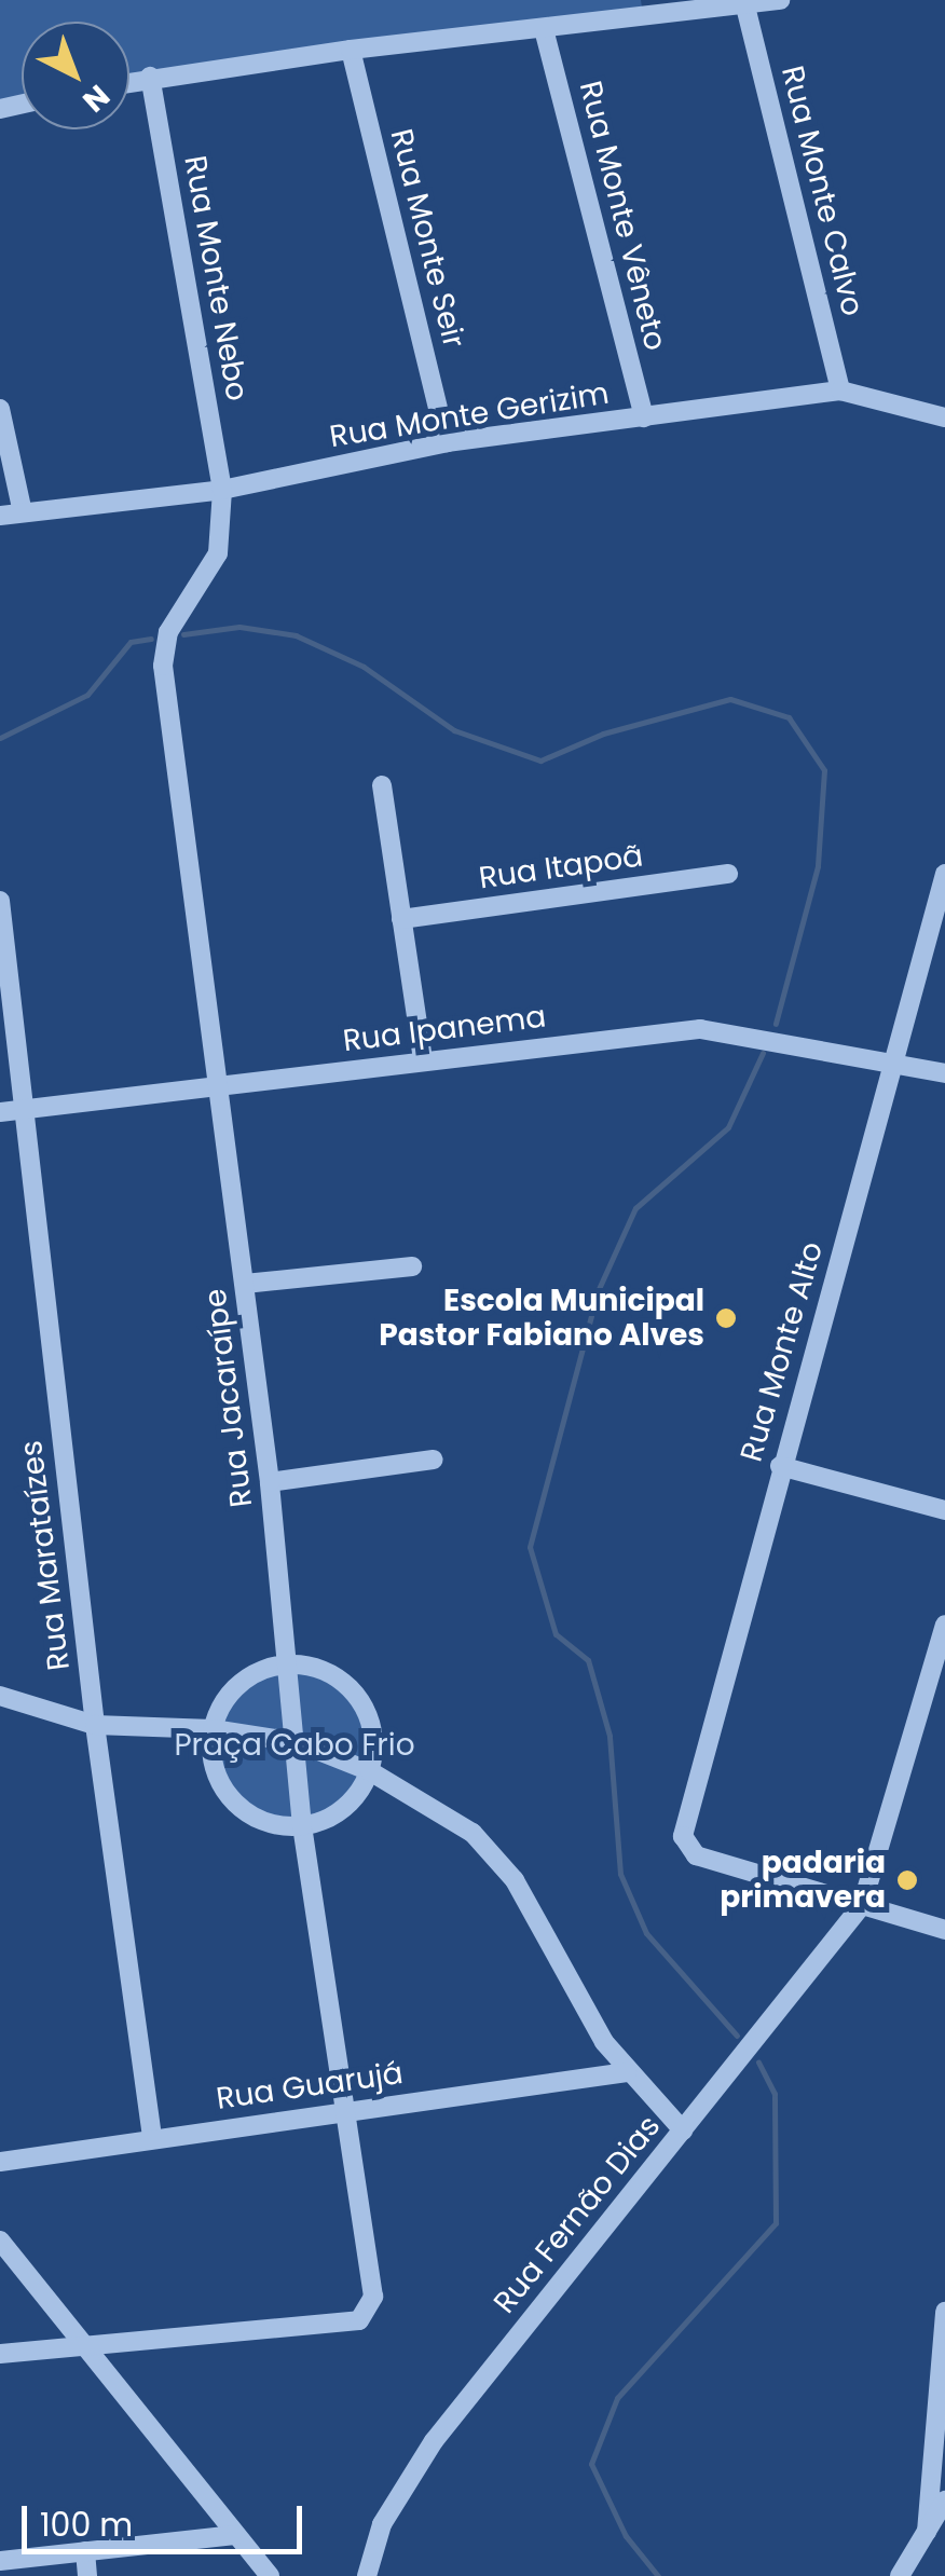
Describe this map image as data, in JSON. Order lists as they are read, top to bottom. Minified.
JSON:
{"streets":{"street":["Rua Monte Calvo","Rua Monte Vêneto","Rua Monte Seir","Rua Monte Nebo","Rua Monte Gerizim","Rua Itapoã","Rua Ipanema","Rua Monte Alto","Rua Jacaraípe","Rua Marataízes","Rua Guarujá","Rua Fernão Dias"]},"crossings":[["Rua Monte Calvo","Rua Monte Gerizim"],["Rua Monte Vêneto","Rua Monte Gerizim"],["Rua Monte Seir","Rua Monte Gerizim"],["Rua Monte Nebo","Rua Monte Gerizim"],["Rua Monte Nebo","Rua Jacaraípe"],["Rua Monte Gerizim","Rua Jacaraípe"],["Rua Ipanema","Rua Monte Alto"],["Rua Ipanema","Rua Jacaraípe"],["Rua Ipanema","Rua Marataízes"],["Rua Monte Alto","Rua Fernão Dias"],["Rua Jacaraípe","Rua Guarujá"],["Rua Marataízes","Rua Guarujá"]],"parks":["Praça Cabo Frio"],"places":["Escola Municipal Pastor Fabiano Alves","padaria primavera"],"scale_bar":"100 m","north":"bottom right"}
